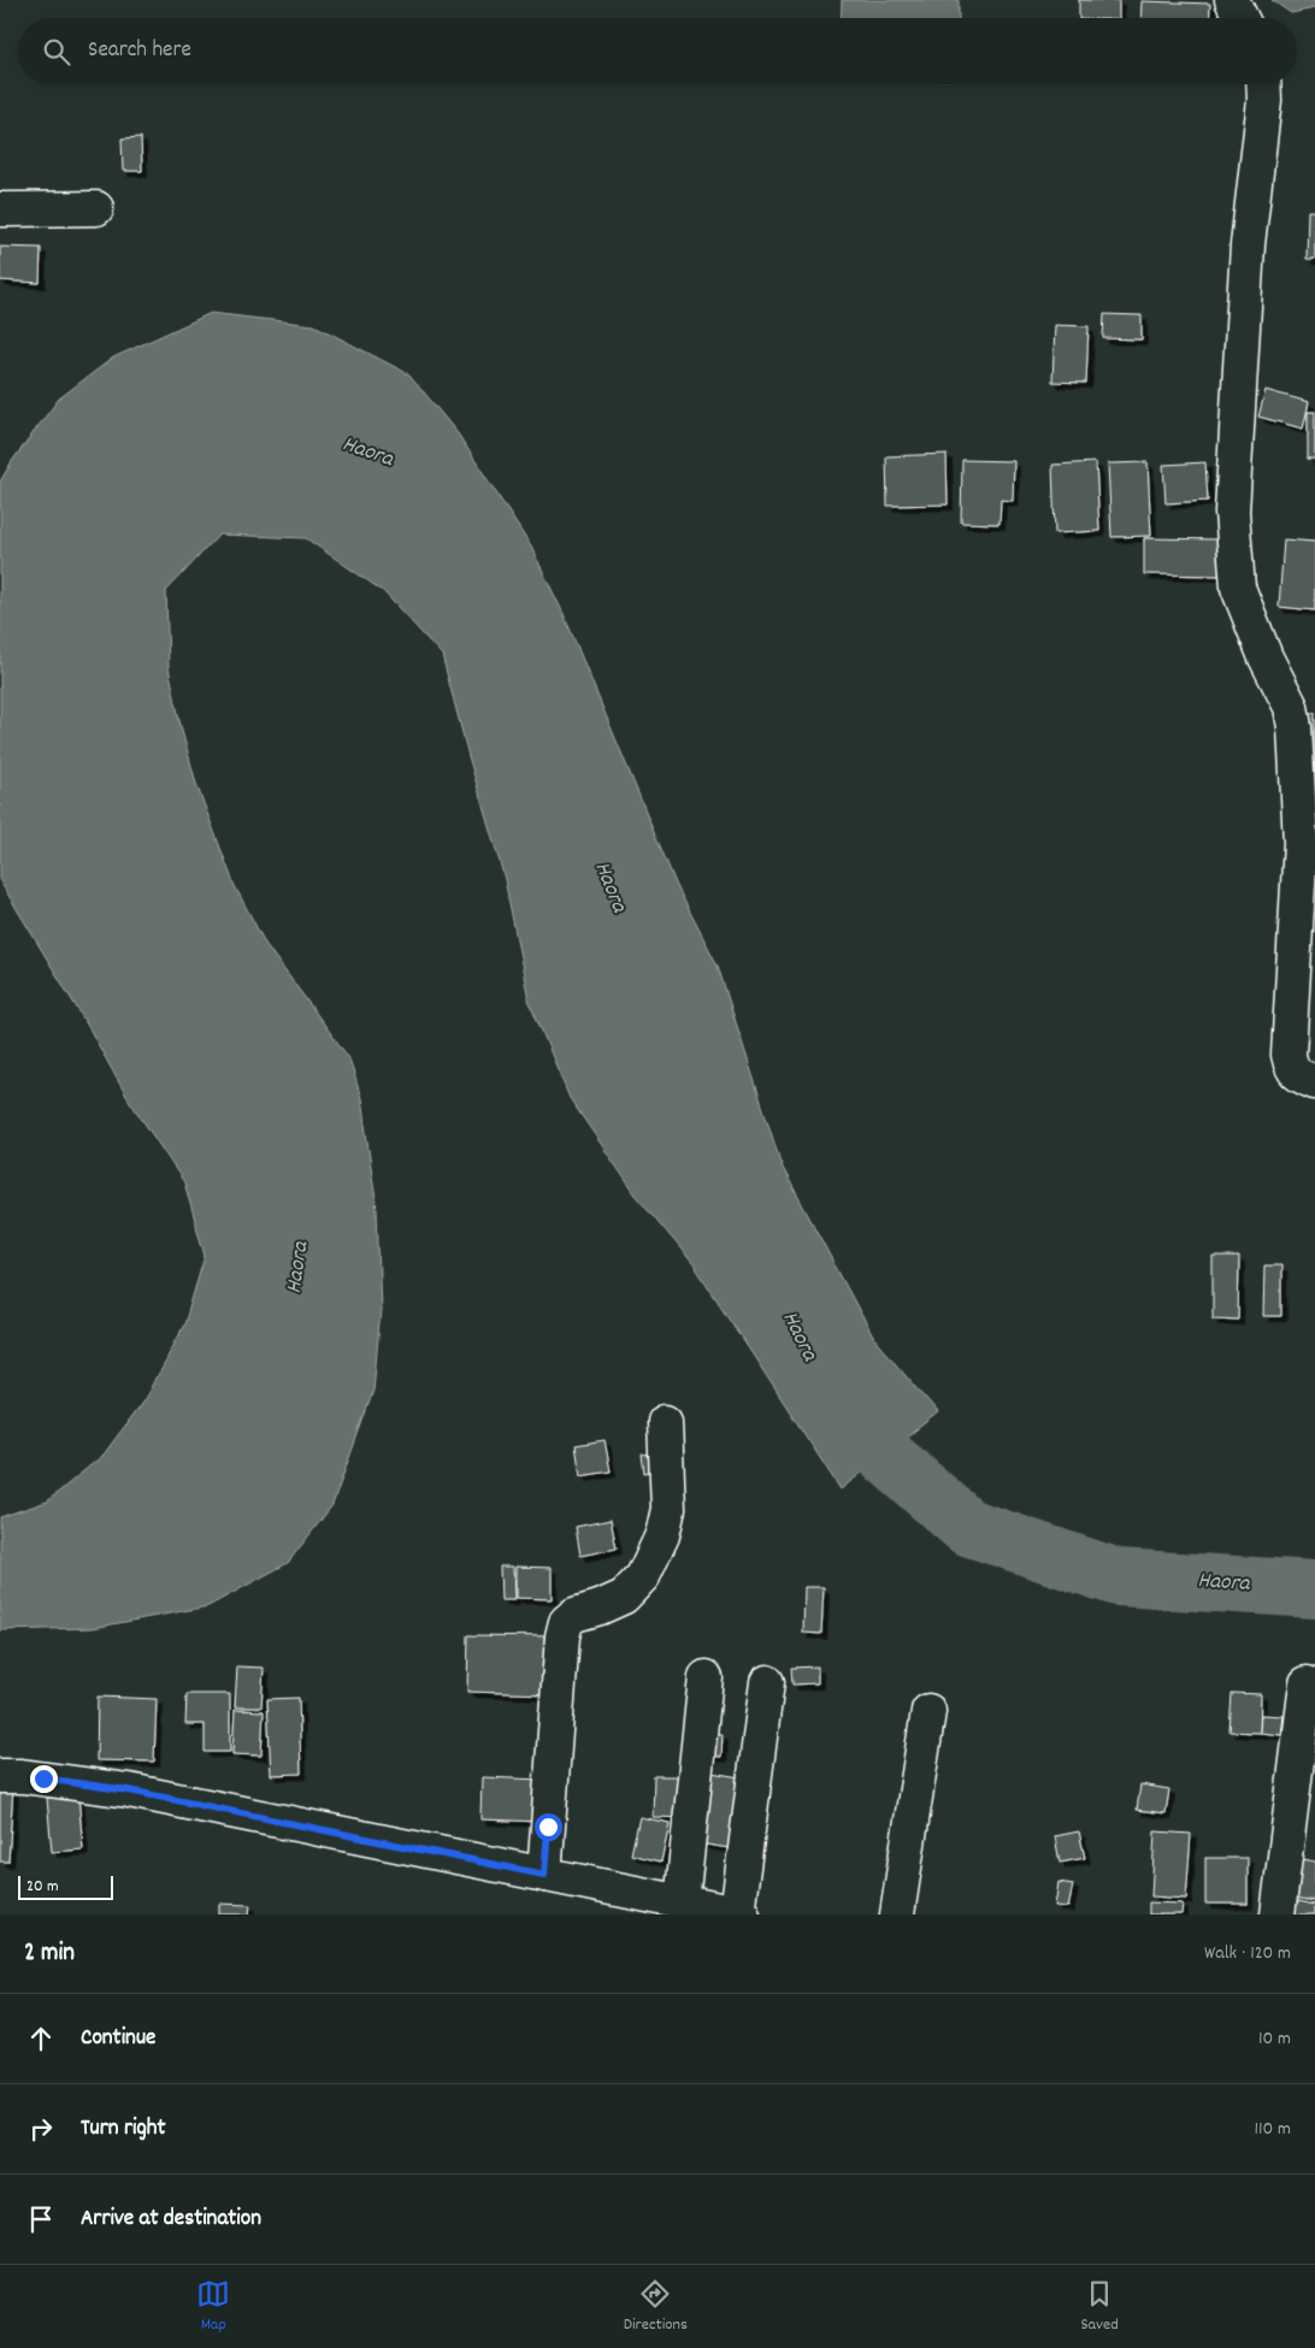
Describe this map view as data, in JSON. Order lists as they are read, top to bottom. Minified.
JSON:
{"water":["Haora"],"scale_bar":"20 m","page":{"search":"Search here","scale":"20 m","heading":["2 min","Walk · 120 m"],"list":[["Continue","10 m"],["Turn right","110 m"],"Arrive at destination"],"nav":["Map","Directions","Saved"]}}
